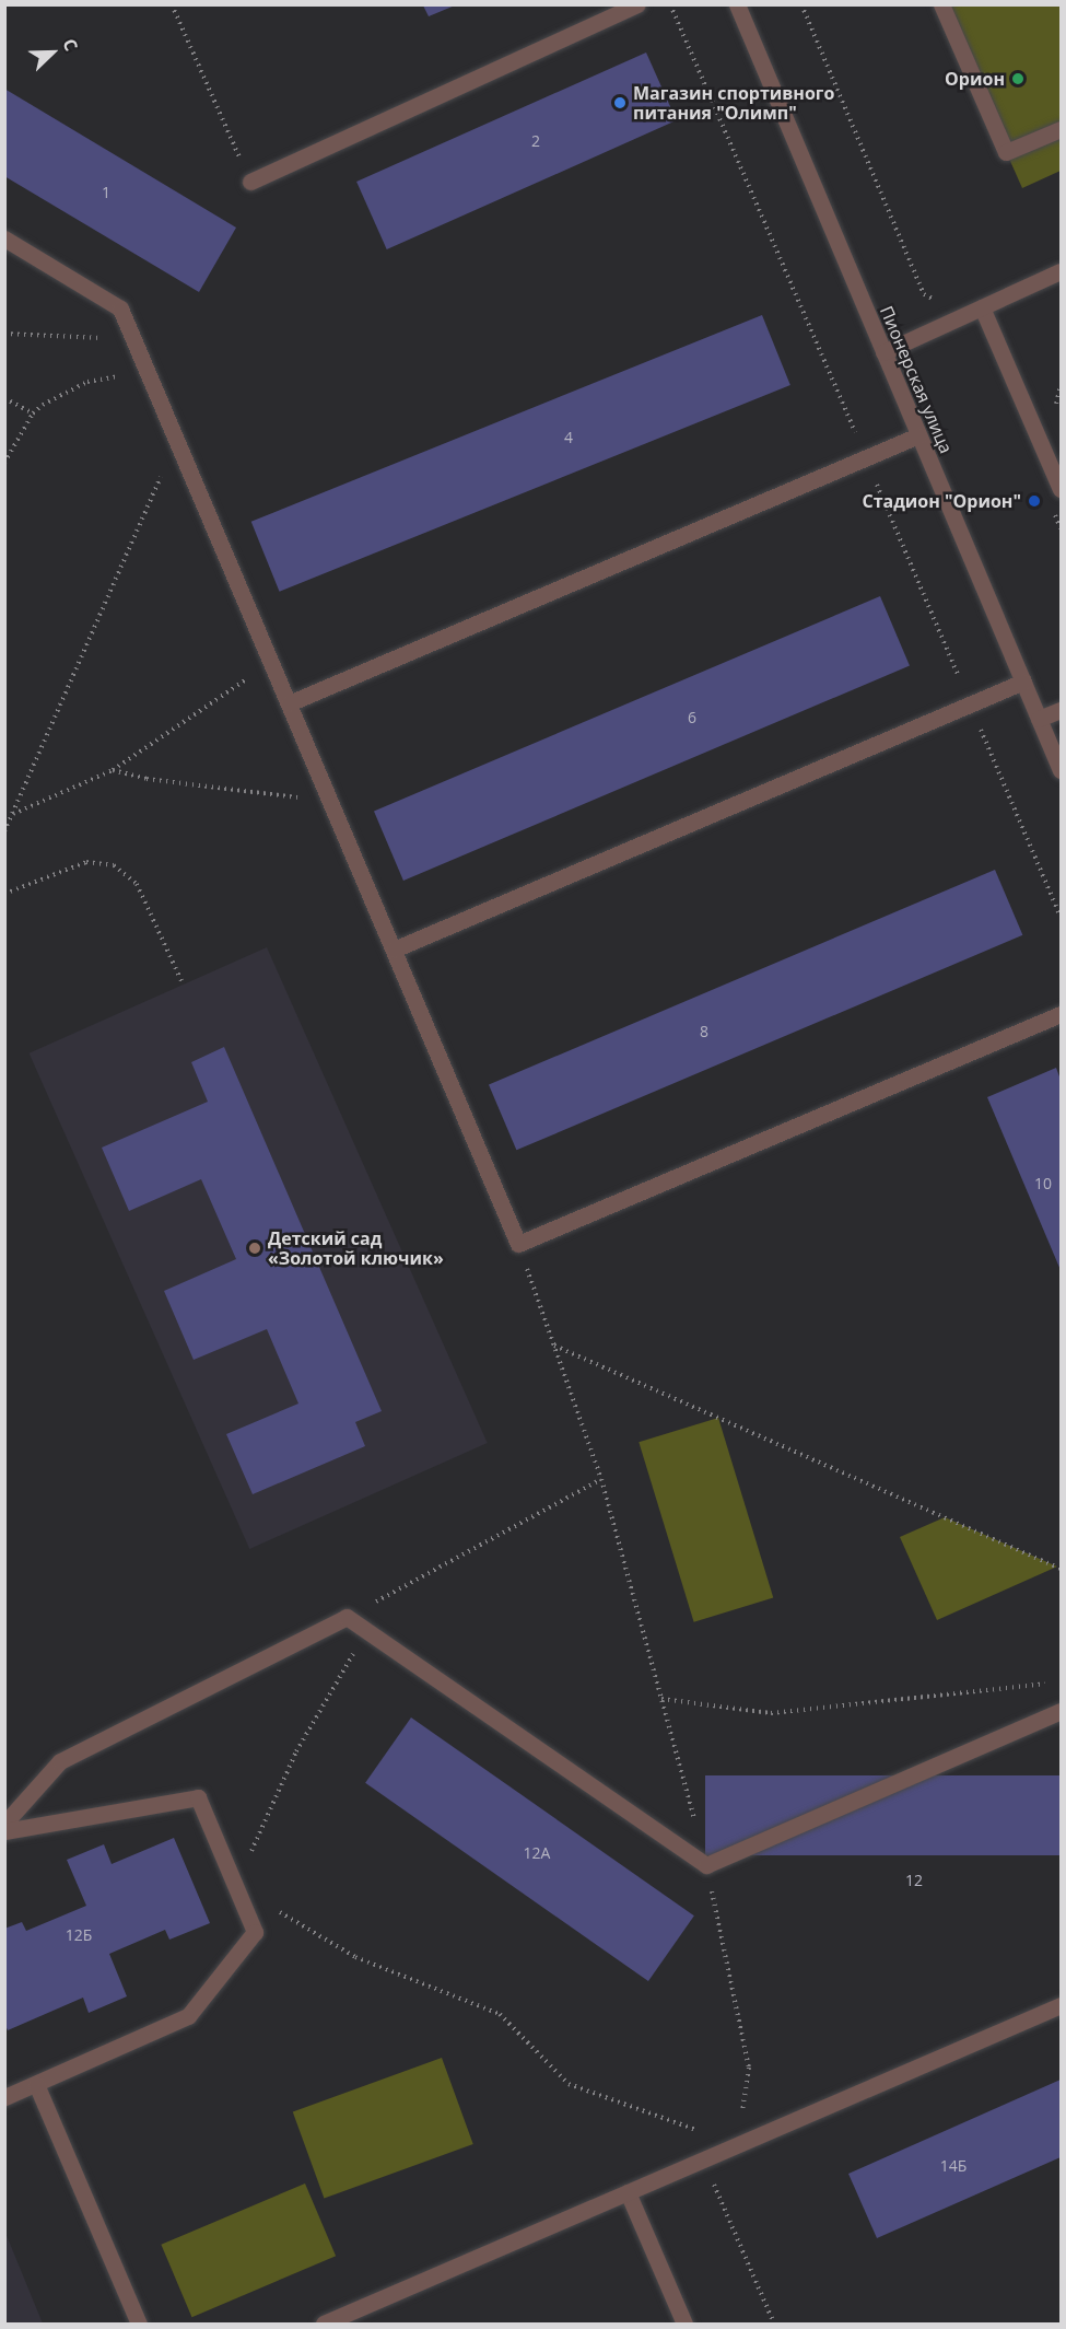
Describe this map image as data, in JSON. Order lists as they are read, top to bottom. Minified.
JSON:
{"streets":{"street":["Пионерская улица"]},"places":["Орион","Магазин спортивного питания \"Олимп\"","Стадион \"Орион\"","Детский сад «Золотой ключик»"],"house_numbers":["2","1","4","6","8","10","12А","12","12Б","14Б"],"north":"top right"}
